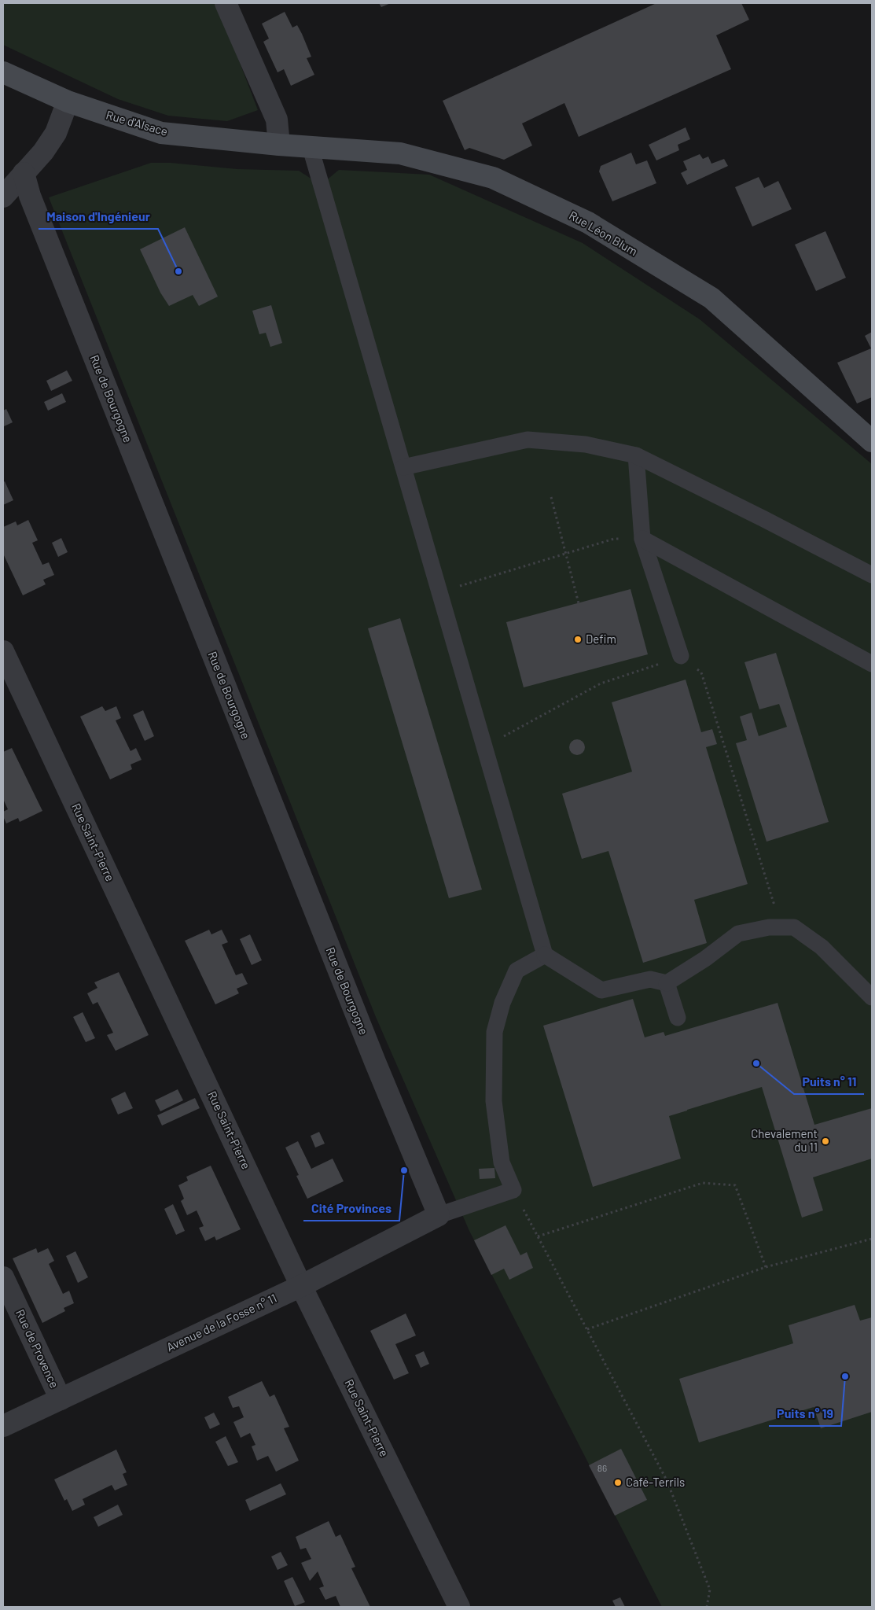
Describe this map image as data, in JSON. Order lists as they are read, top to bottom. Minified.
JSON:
{"streets":{"street":["Rue d'Alsace","Rue Léon Blum","Rue de Bourgogne","Rue Saint-Pierre","Avenue de la Fosse n° 11","Rue de Provence"]},"crossings":[["Rue d'Alsace","Rue Léon Blum"],["Rue de Bourgogne","Avenue de la Fosse n° 11"],["Rue Saint-Pierre","Avenue de la Fosse n° 11"],["Avenue de la Fosse n° 11","Rue de Provence"]],"places":["Maison d'Ingénieur","Defim","Puits n° 11","Chevalement du 11","Cité Provinces","Puits n° 19","Café-Terrils"],"house_numbers":["86"]}
